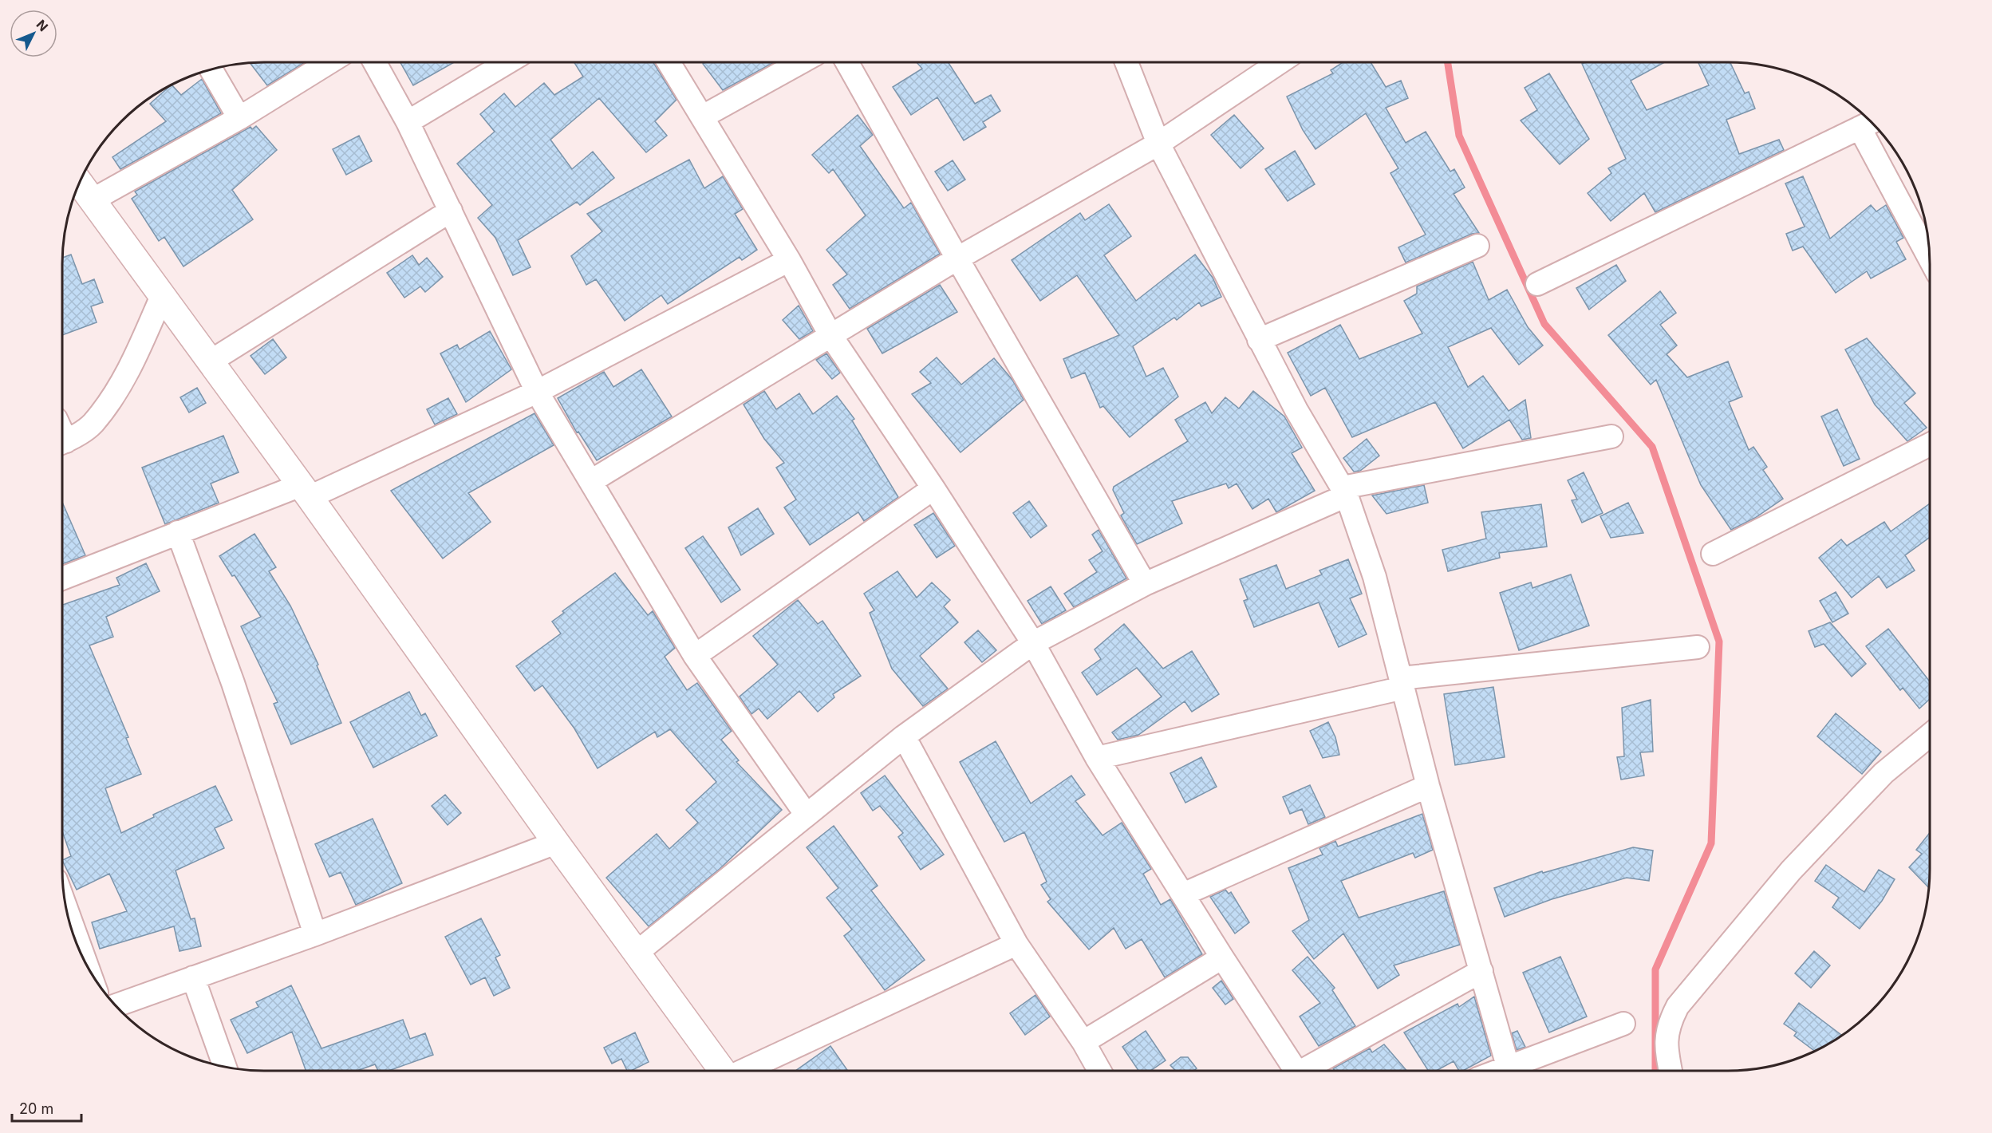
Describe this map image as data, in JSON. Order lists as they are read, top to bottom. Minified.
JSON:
{"scale_bar":"20 m","north":"top right"}
